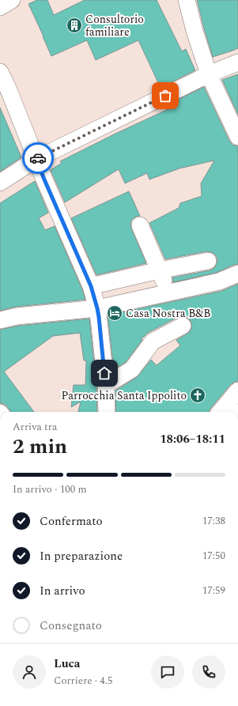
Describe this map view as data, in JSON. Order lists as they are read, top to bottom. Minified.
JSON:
{"places":{"building":["Consultorio familiare"],"hotel":["Casa Nostra B&B"],"church":["Parrocchia Santa Ippolito"]},"page":{"heading":["2 min","Arriva tra","18:06–18:11"],"panel":["Luca","Corriere · 4.5"],"bar":"In arrivo · 100 m","list":[["Confermato","17:38"],["In preparazione","17:50"],["In arrivo","17:59"],"Consegnato"]}}
